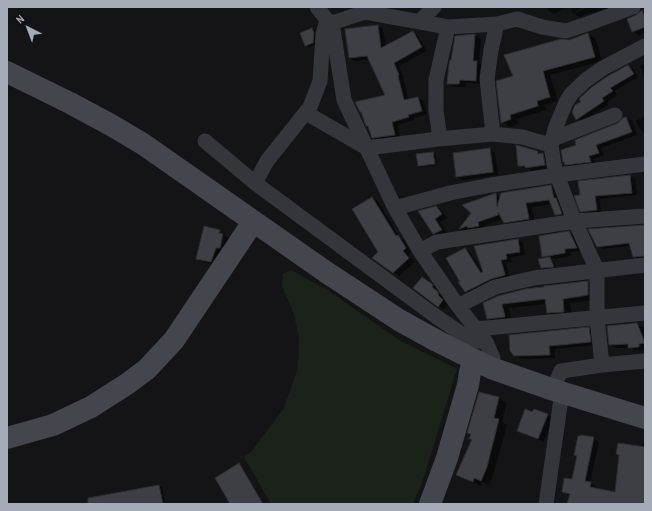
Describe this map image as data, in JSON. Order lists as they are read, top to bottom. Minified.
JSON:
{"north":"top left"}
